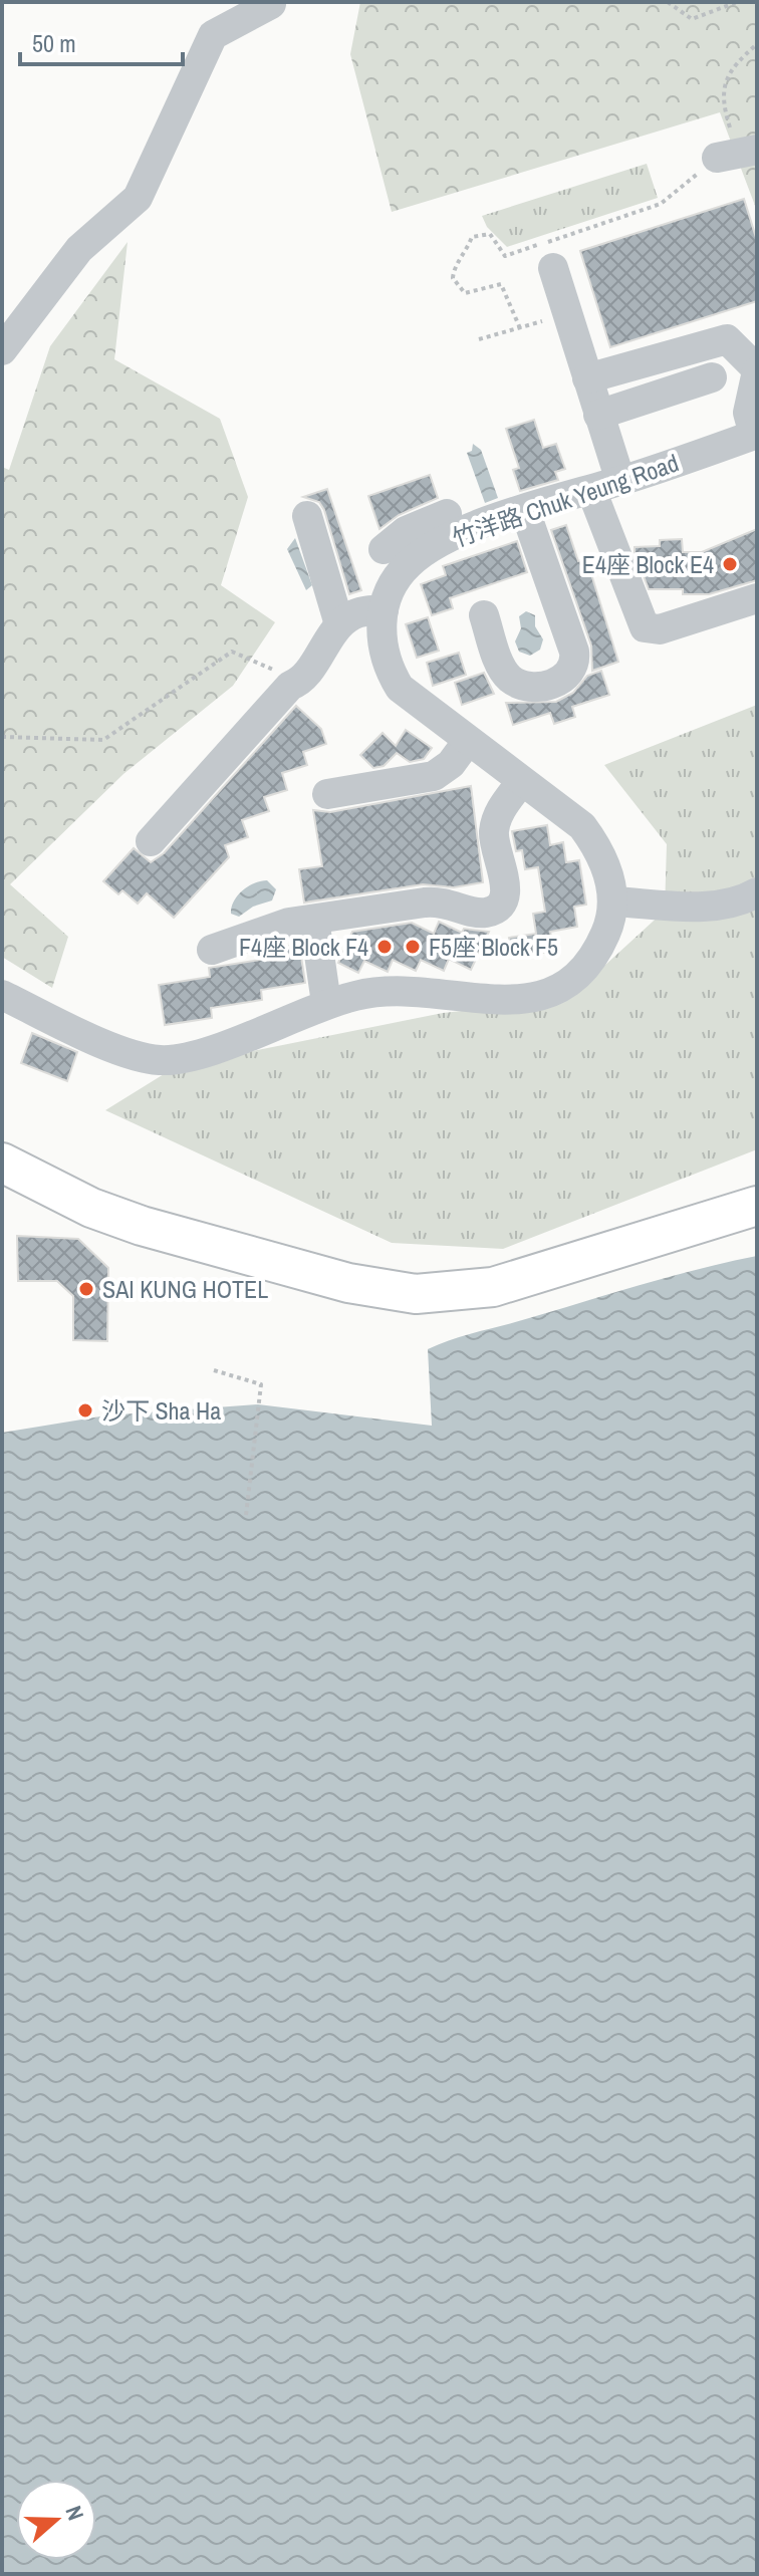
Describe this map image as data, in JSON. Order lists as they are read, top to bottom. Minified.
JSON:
{"streets":{"street":["竹洋路 Chuk Yeung Road"]},"places":["E4座 Block E4","F4座 Block F4","F5座 Block F5","SAI KUNG HOTEL","沙下 Sha Ha"],"scale_bar":"50 m","north":"right"}
